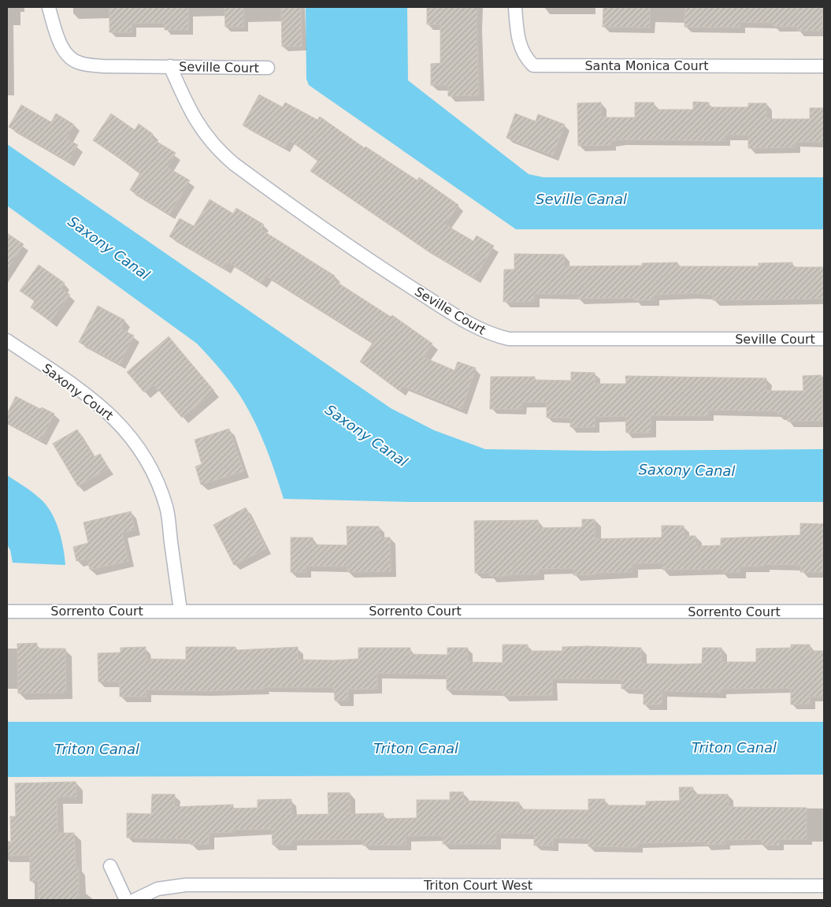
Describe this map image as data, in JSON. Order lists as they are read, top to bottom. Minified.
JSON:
{"streets":{"street":["Santa Monica Court","Seville Court","Saxony Court","Sorrento Court","Triton Court West"]},"crossings":[["Saxony Court","Sorrento Court"]],"water":["Seville Canal","Saxony Canal","Triton Canal"]}
